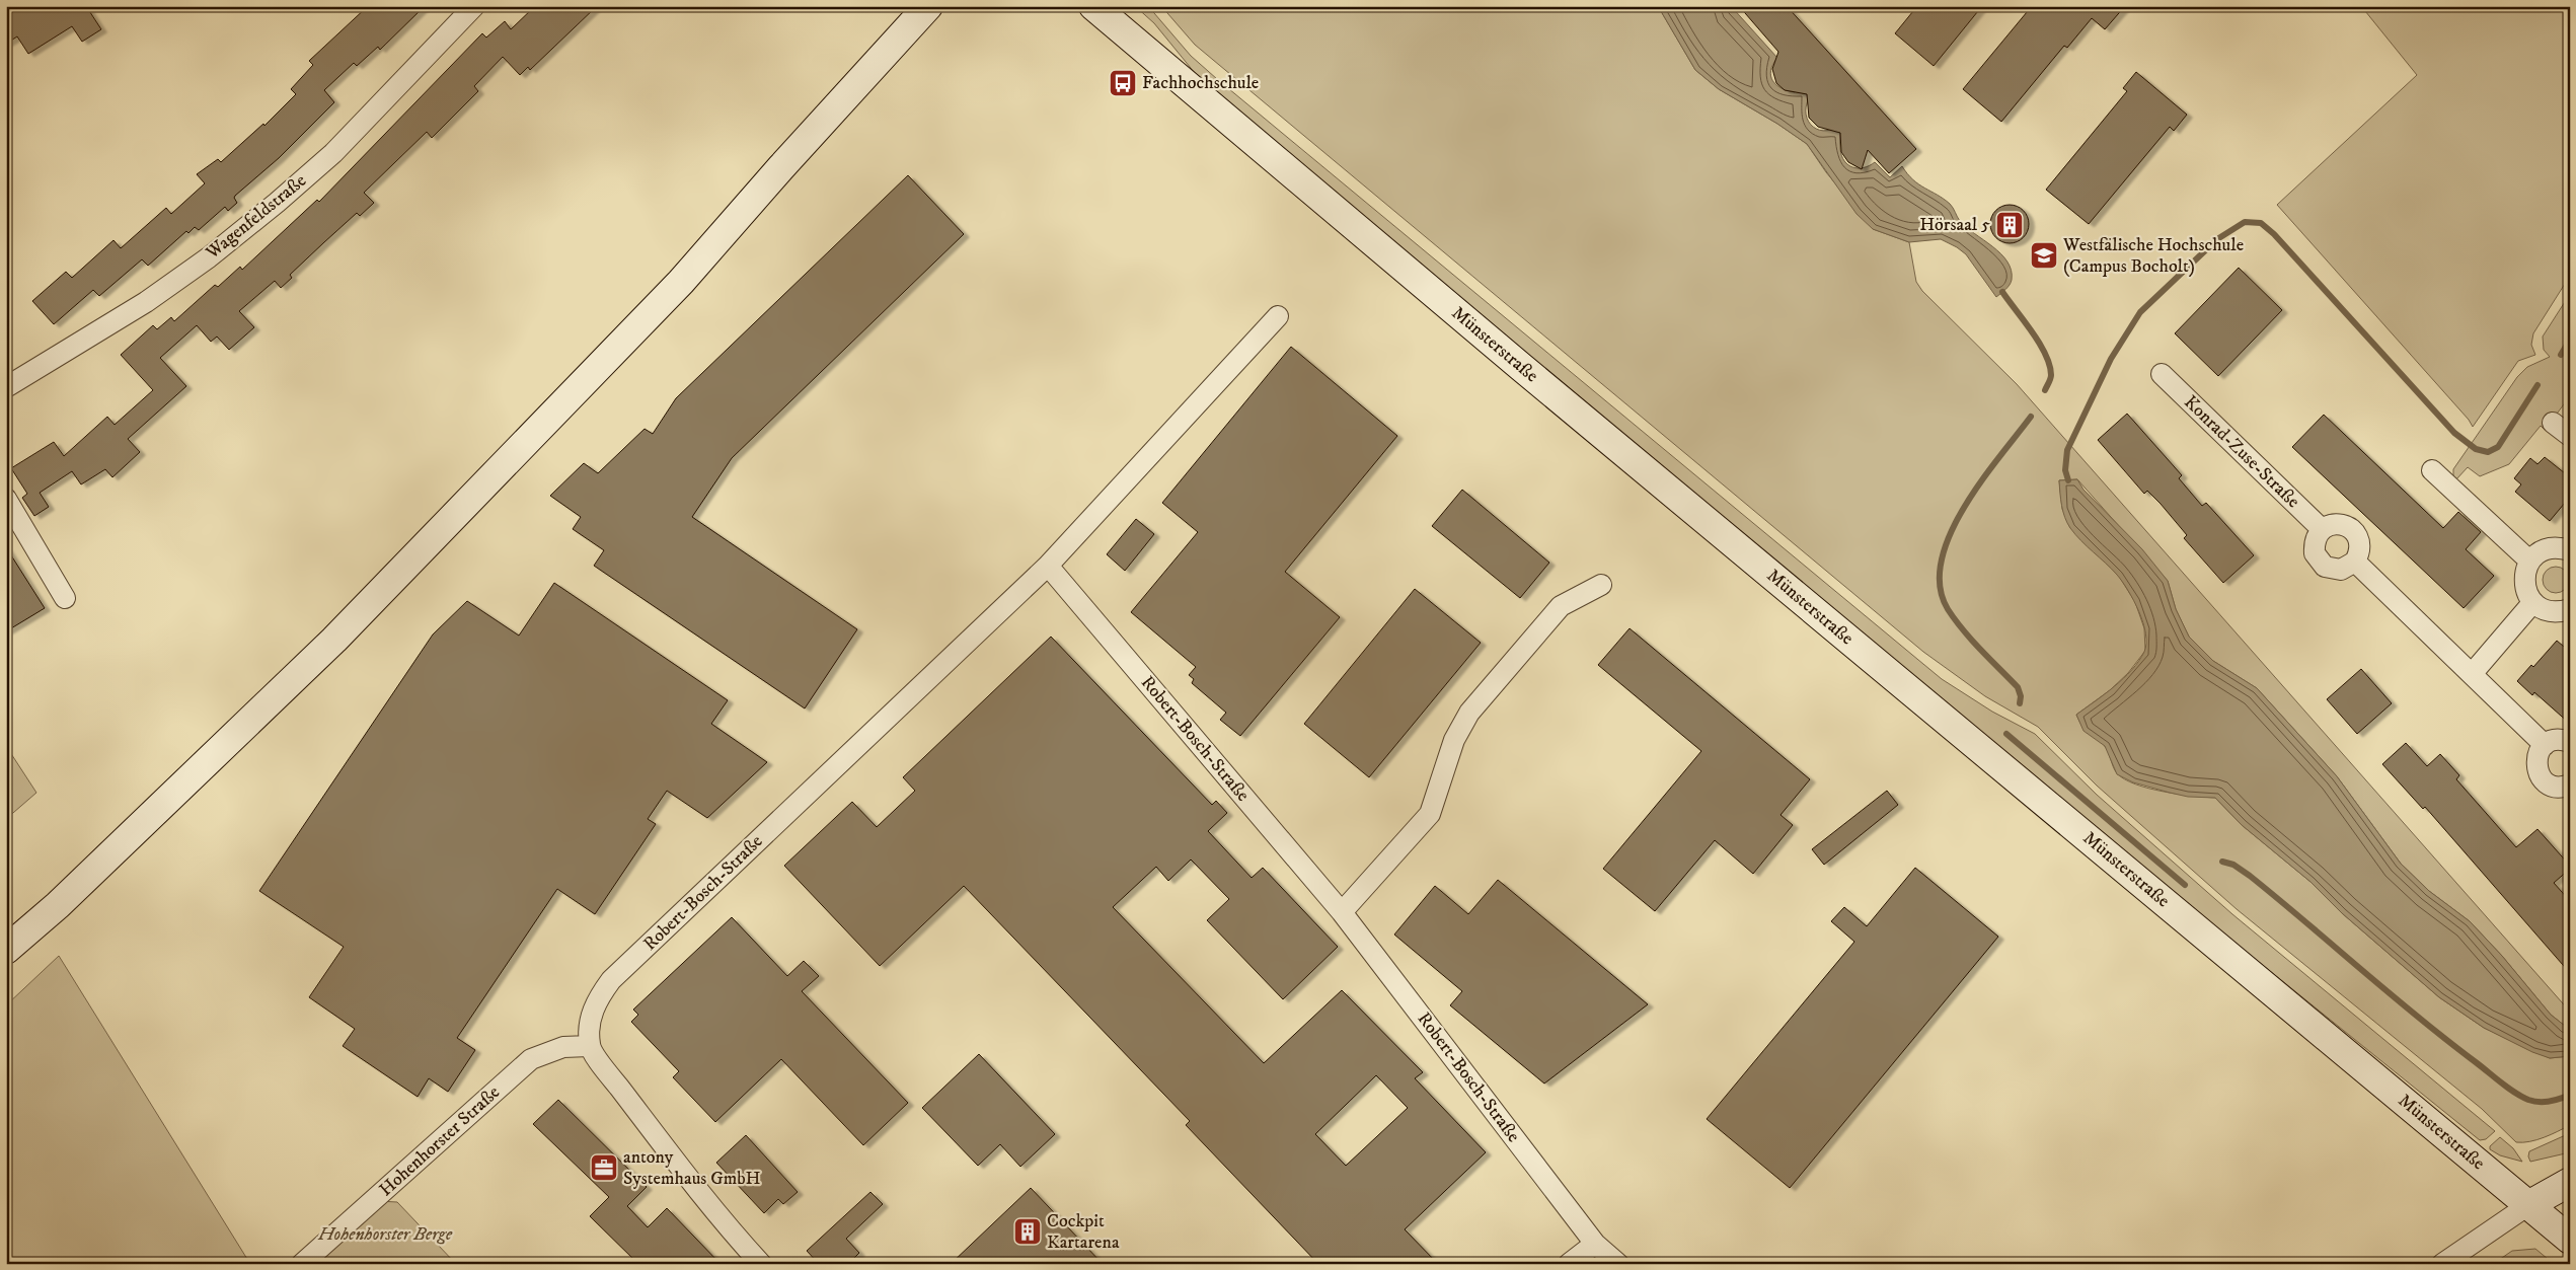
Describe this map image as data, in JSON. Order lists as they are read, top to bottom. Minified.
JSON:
{"streets":{"main road":["Münsterstraße"],"street":["Wagenfeldstraße","Konrad-Zuse-Straße","Robert-Bosch-Straße","Hohenhorster Straße"]},"crossings":[["Robert-Bosch-Straße","Hohenhorster Straße"]],"parks":["Hohenhorster Berge"],"places":{"bus stop":["Fachhochschule"],"building":["Hörsaal 5","Cockpit Kartarena"],"school or university":["Westfälische Hochschule (Campus Bocholt)"],"office":["antony Systemhaus GmbH"]}}
